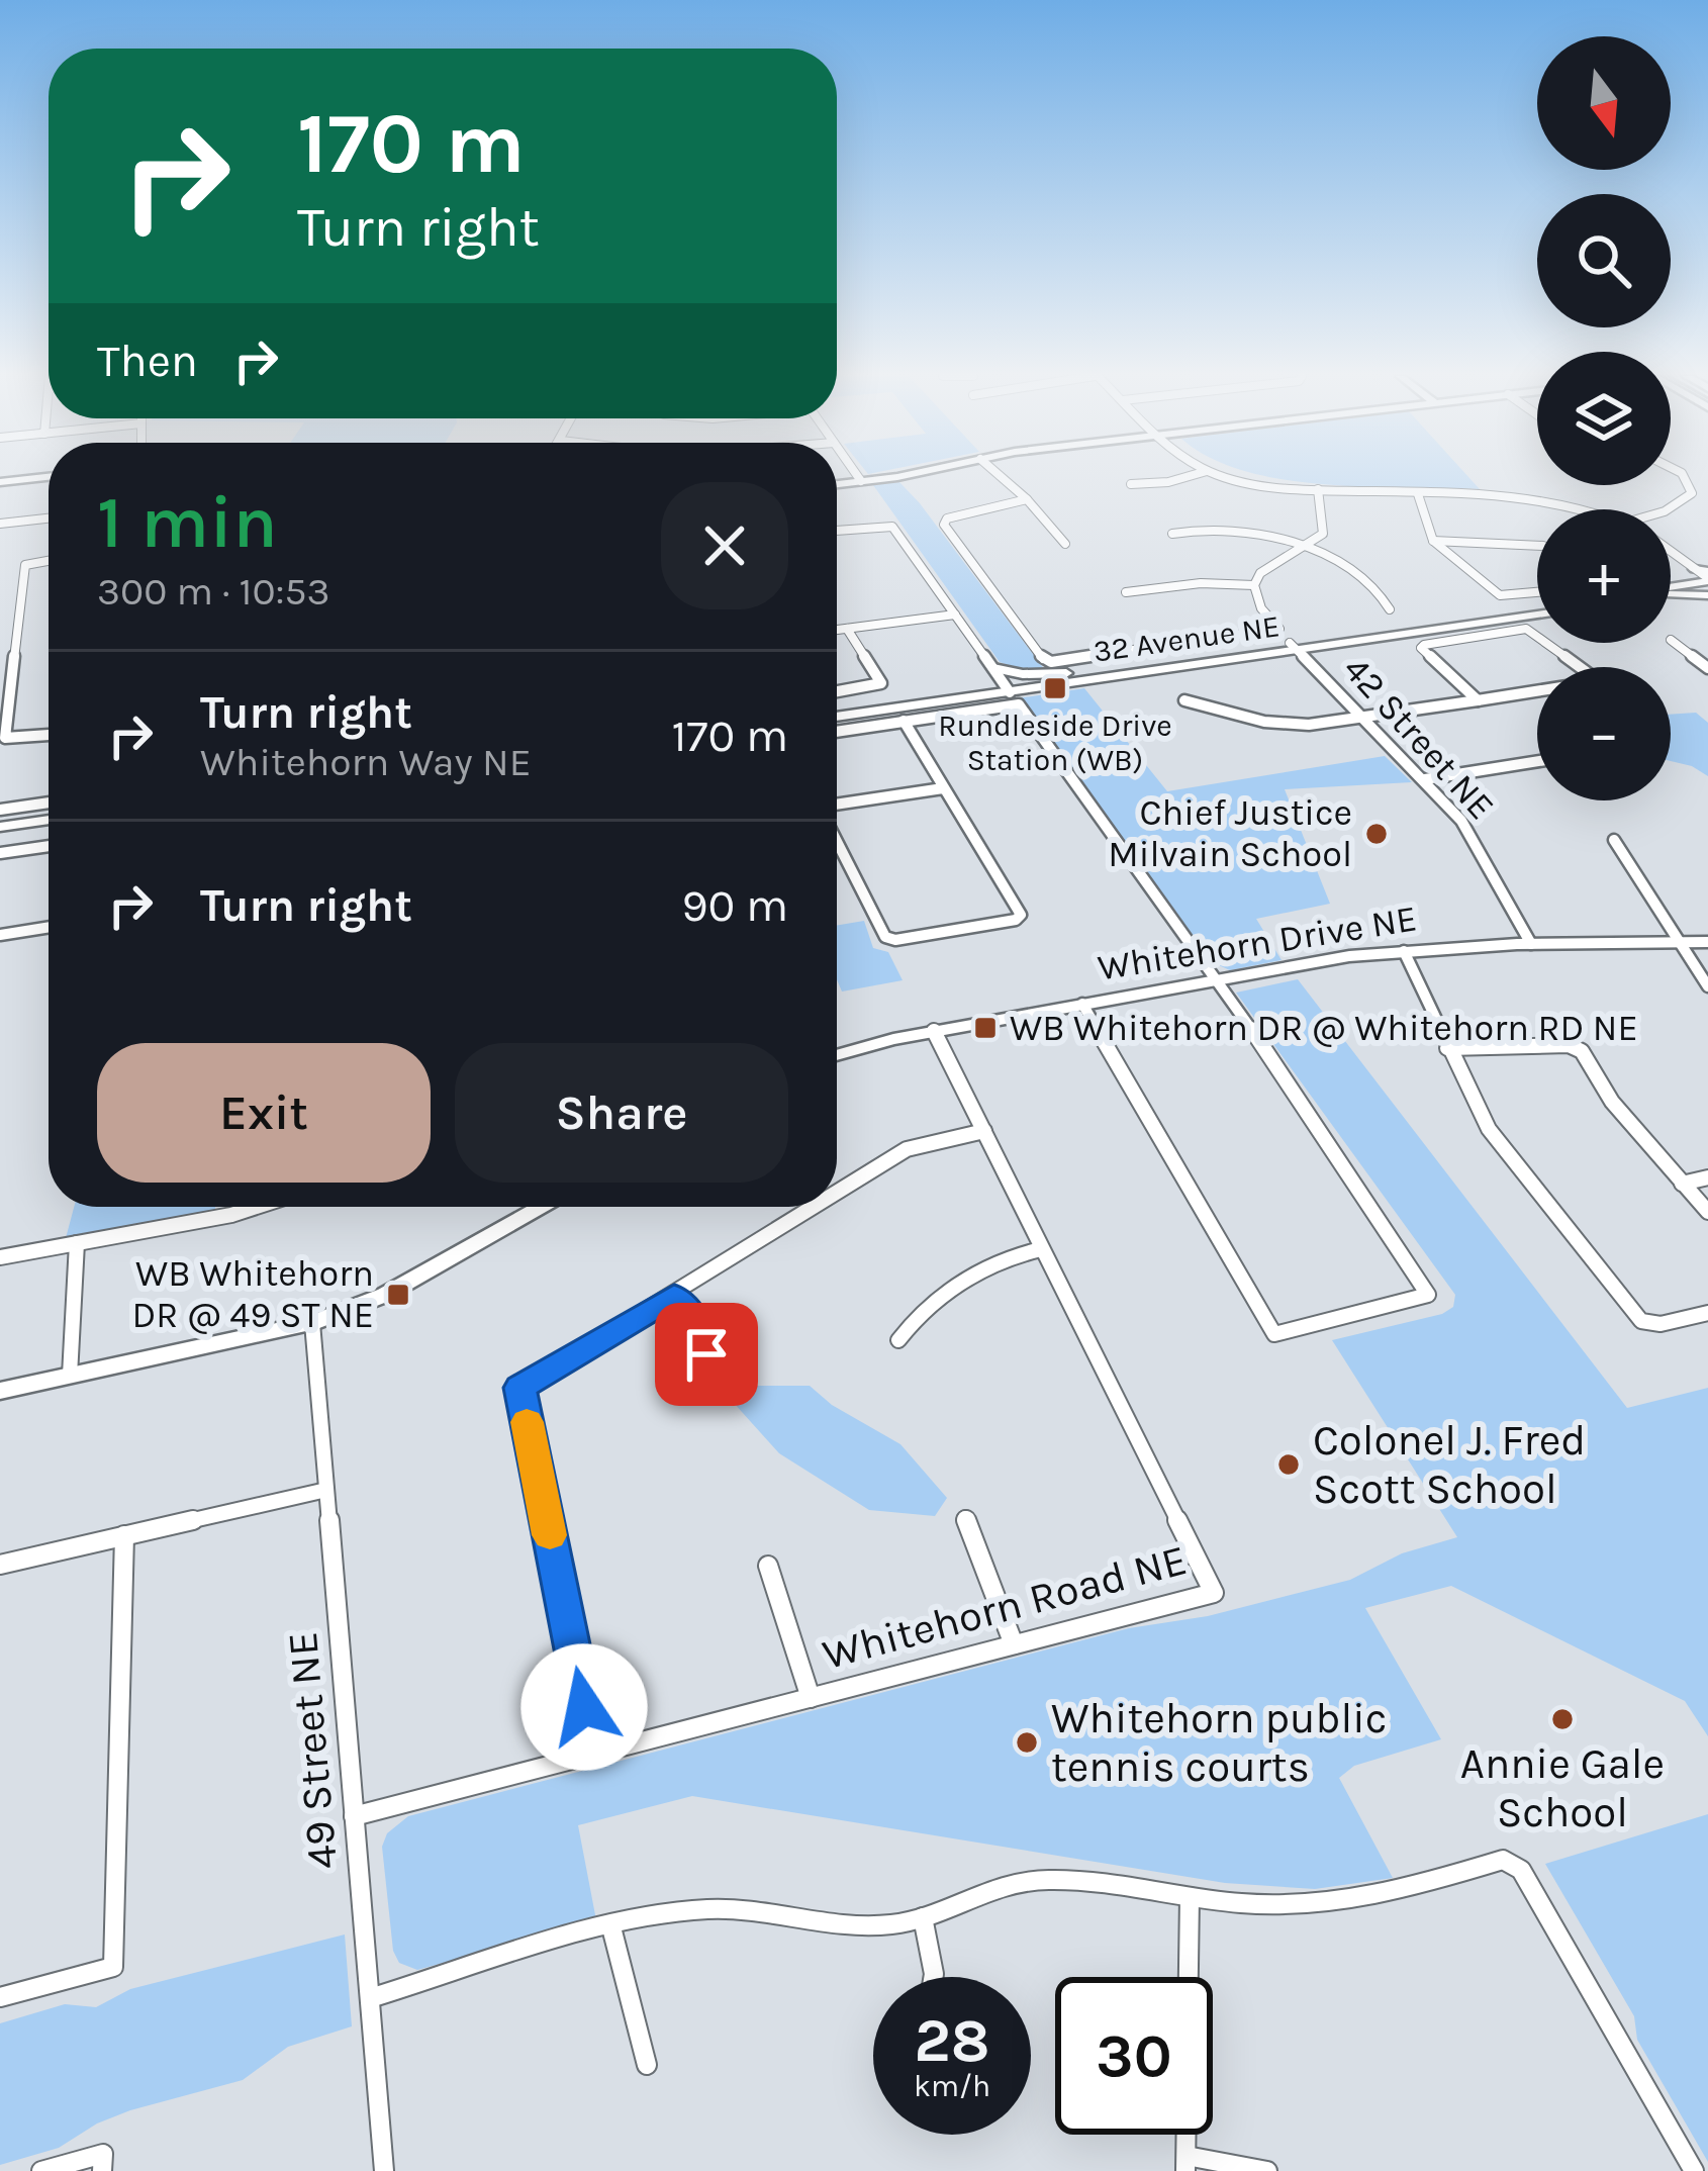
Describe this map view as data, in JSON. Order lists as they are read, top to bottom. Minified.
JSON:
{"streets":{"street":["32 Avenue NE","42 Street NE","Whitehorn Drive NE","Whitehorn Road NE","49 Street NE"]},"crossings":[["32 Avenue NE","42 Street NE"],["42 Street NE","Whitehorn Drive NE"],["Whitehorn Drive NE","Whitehorn Road NE"],["Whitehorn Road NE","49 Street NE"]],"places":{"transit":["Rundleside Drive Station (WB)","WB Whitehorn DR @ Whitehorn RD NE","WB Whitehorn DR @ 49 ST NE"],"other":["Chief Justice Milvain School","Colonel J. Fred Scott School","Annie Gale School","Whitehorn public tennis courts"]},"north":"bottom","page":{"map_buttons":["+","−"],"turn":["170 m","Turn right"],"then":"Then","heading":["1 min","300 m · 10:53"],"list":[{"name":"Turn right","note":"Whitehorn Way NE","value":"170 m"},{"name":"Turn right","value":"90 m"}],"buttons":["Exit","Share"],"speed":"28 km/h","limit":"30"}}
